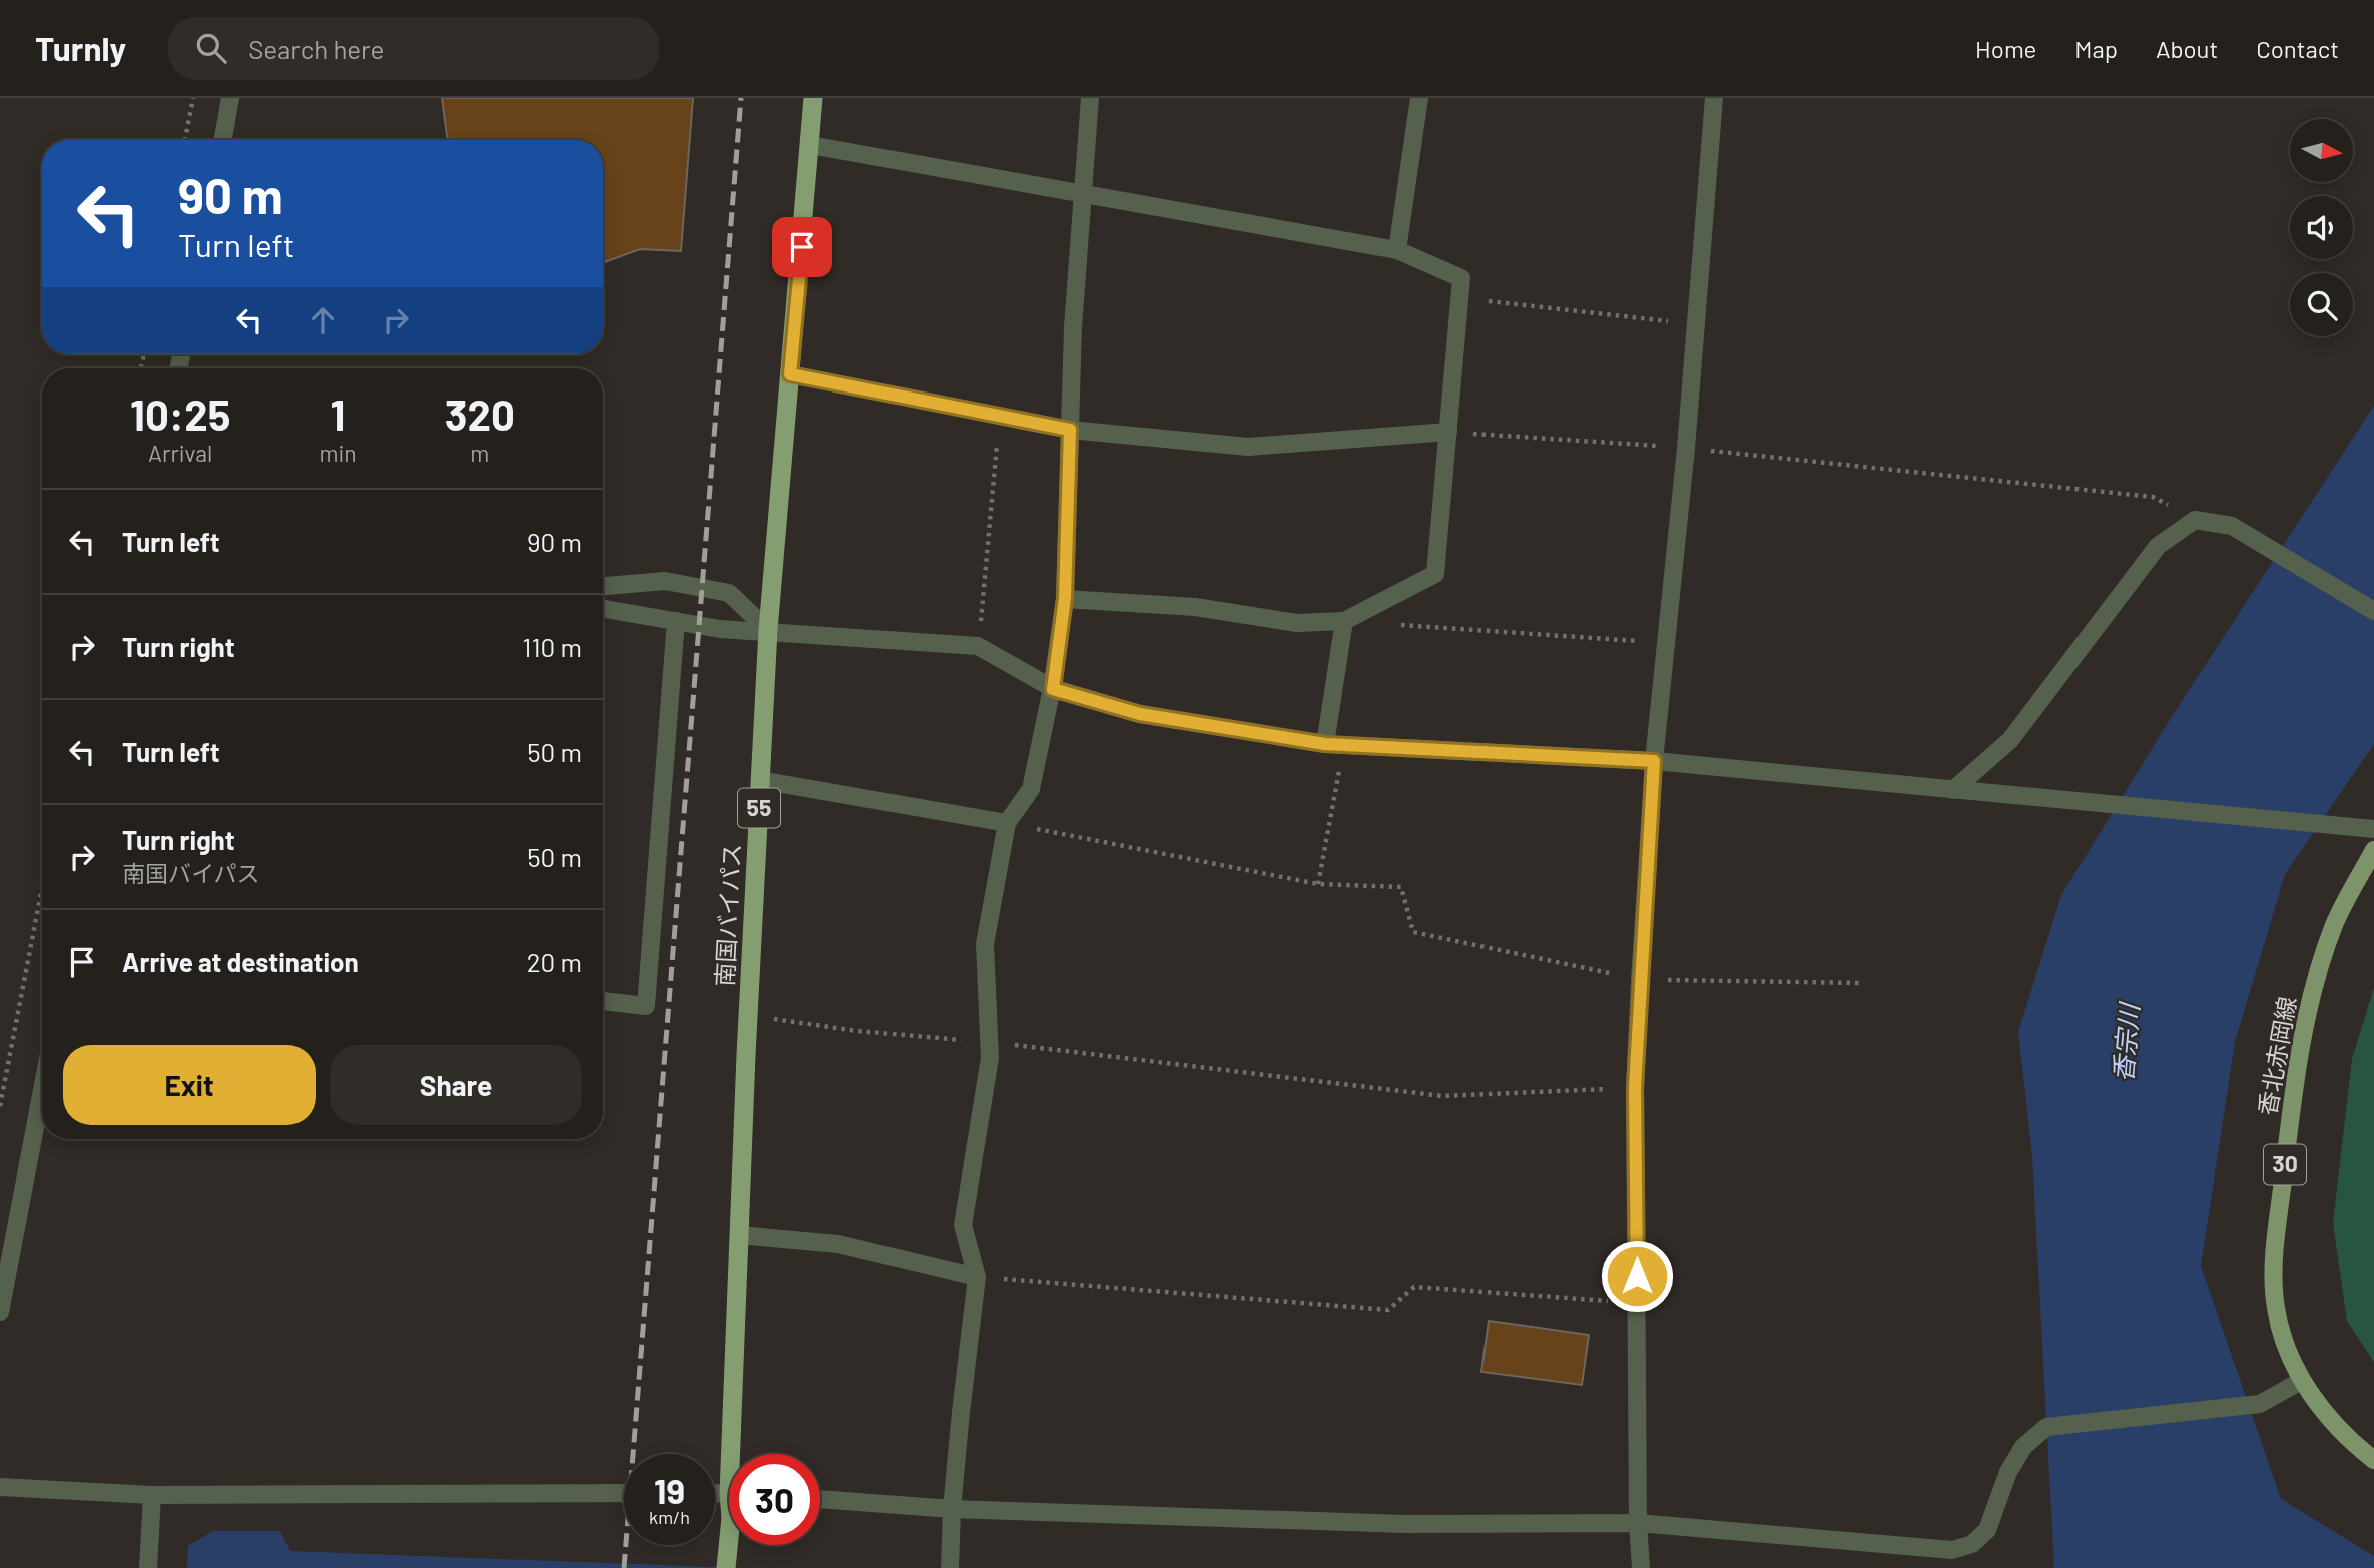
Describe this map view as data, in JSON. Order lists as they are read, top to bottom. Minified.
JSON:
{"streets":{"highway":["55","南国バイパス"],"main road":["香北赤岡線","30"]},"water":["香宗川"],"north":"right","page":{"header":"Turnly","search":"Search here","nav":["Home","Map","About","Contact"],"turn":["90 m","Turn left"],"eta":["10:25","Arrival","1","min","320","m"],"list":[{"name":"Turn left","value":"90 m"},{"name":"Turn right","value":"110 m"},{"name":"Turn left","value":"50 m"},{"name":"Turn right","note":"南国バイパス","value":"50 m"},{"name":"Arrive at destination","value":"20 m"}],"buttons":["Exit","Share"],"speed":"19 km/h","limit":"30"}}
